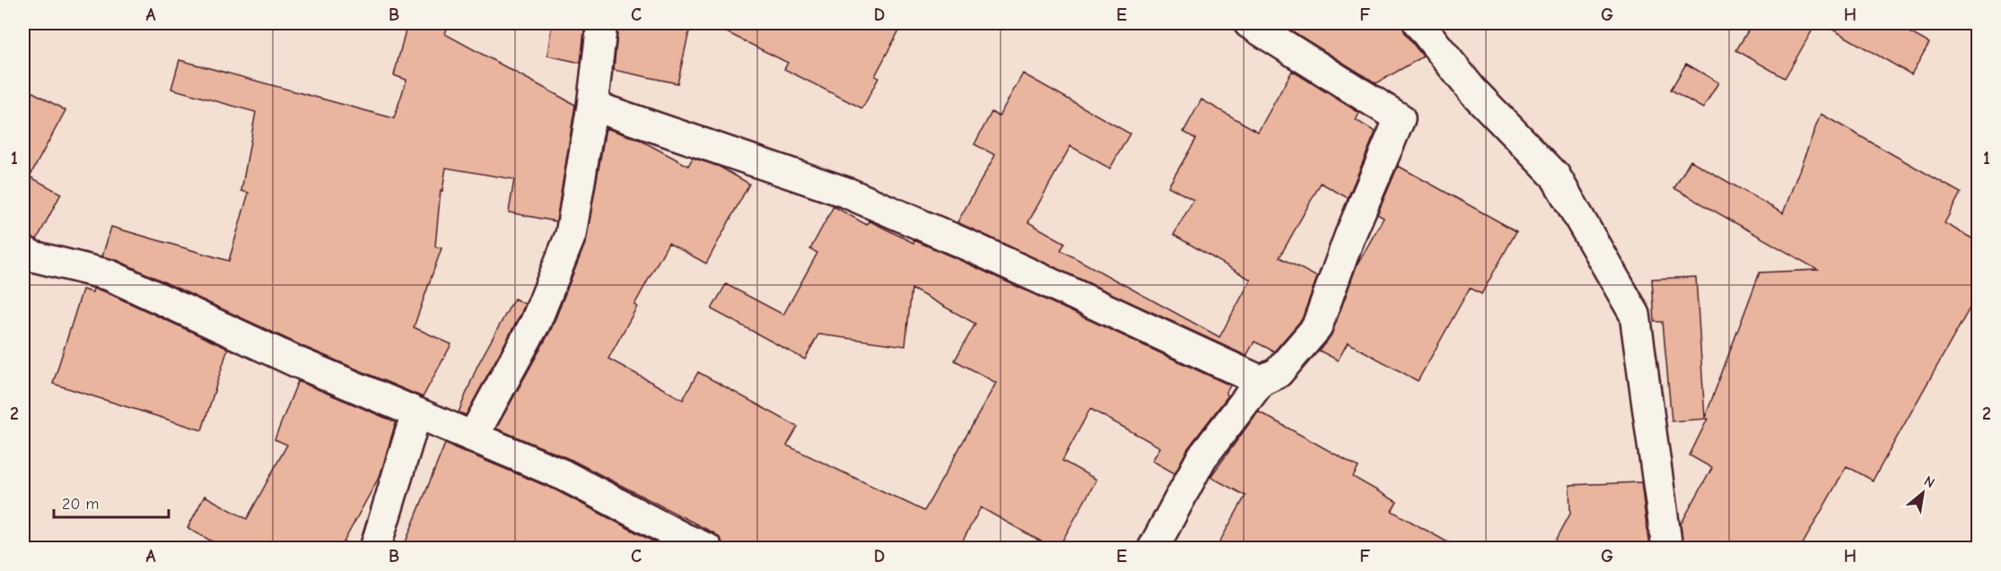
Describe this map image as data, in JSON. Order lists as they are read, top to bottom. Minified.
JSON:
{"scale_bar":"20 m","north":"top right","grid":{"columns":["A","B","C","D","E","F","G","H"],"rows":["1","2"]}}
